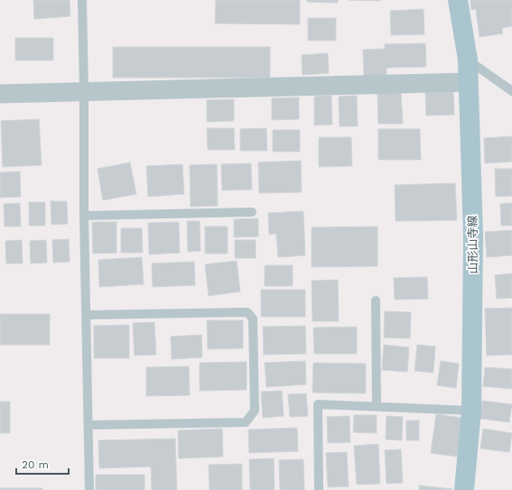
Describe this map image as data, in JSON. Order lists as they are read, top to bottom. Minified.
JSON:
{"streets":{"main road":["山形山寺線"]},"scale_bar":"20 m"}
